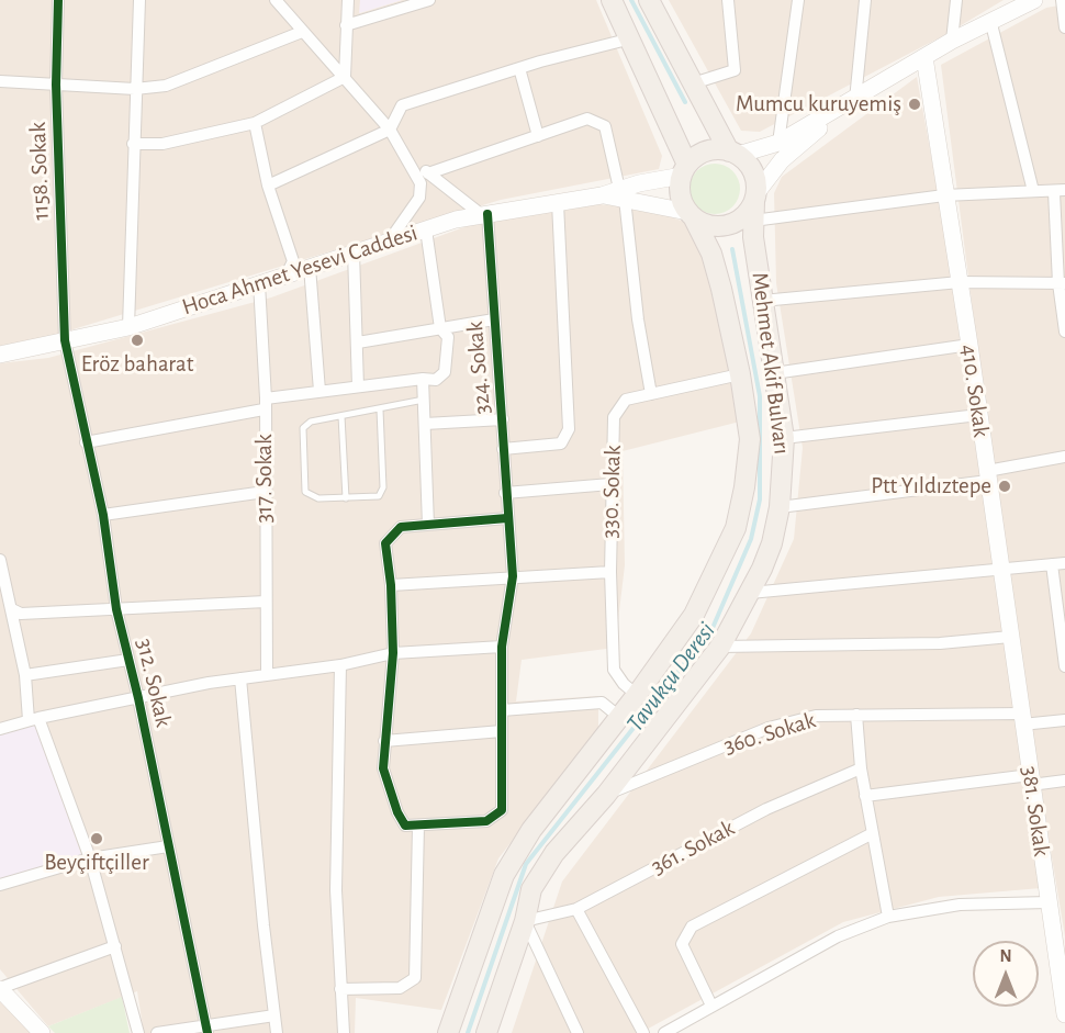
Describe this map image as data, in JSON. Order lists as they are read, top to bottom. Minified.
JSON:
{"streets":{"main road":["Hoca Ahmet Yesevi Caddesi","Mehmet Akif Bulvarı","410. Sokak","381. Sokak"],"street":["1158. Sokak","324. Sokak","317. Sokak","330. Sokak","312. Sokak","360. Sokak","361. Sokak"]},"crossings":[["1158. Sokak","Hoca Ahmet Yesevi Caddesi"],["1158. Sokak","312. Sokak"],["Hoca Ahmet Yesevi Caddesi","Mehmet Akif Bulvarı"],["Hoca Ahmet Yesevi Caddesi","324. Sokak"],["Hoca Ahmet Yesevi Caddesi","317. Sokak"],["Hoca Ahmet Yesevi Caddesi","312. Sokak"],["Mehmet Akif Bulvarı","330. Sokak"],["Mehmet Akif Bulvarı","360. Sokak"],["Mehmet Akif Bulvarı","361. Sokak"],["410. Sokak","360. Sokak"],["410. Sokak","381. Sokak"],["360. Sokak","381. Sokak"]],"water":["Tavukçu Deresi"],"places":["Mumcu kuruyemiş","Eröz baharat","Ptt Yıldıztepe","Beyçiftçiller"],"north":"top"}
